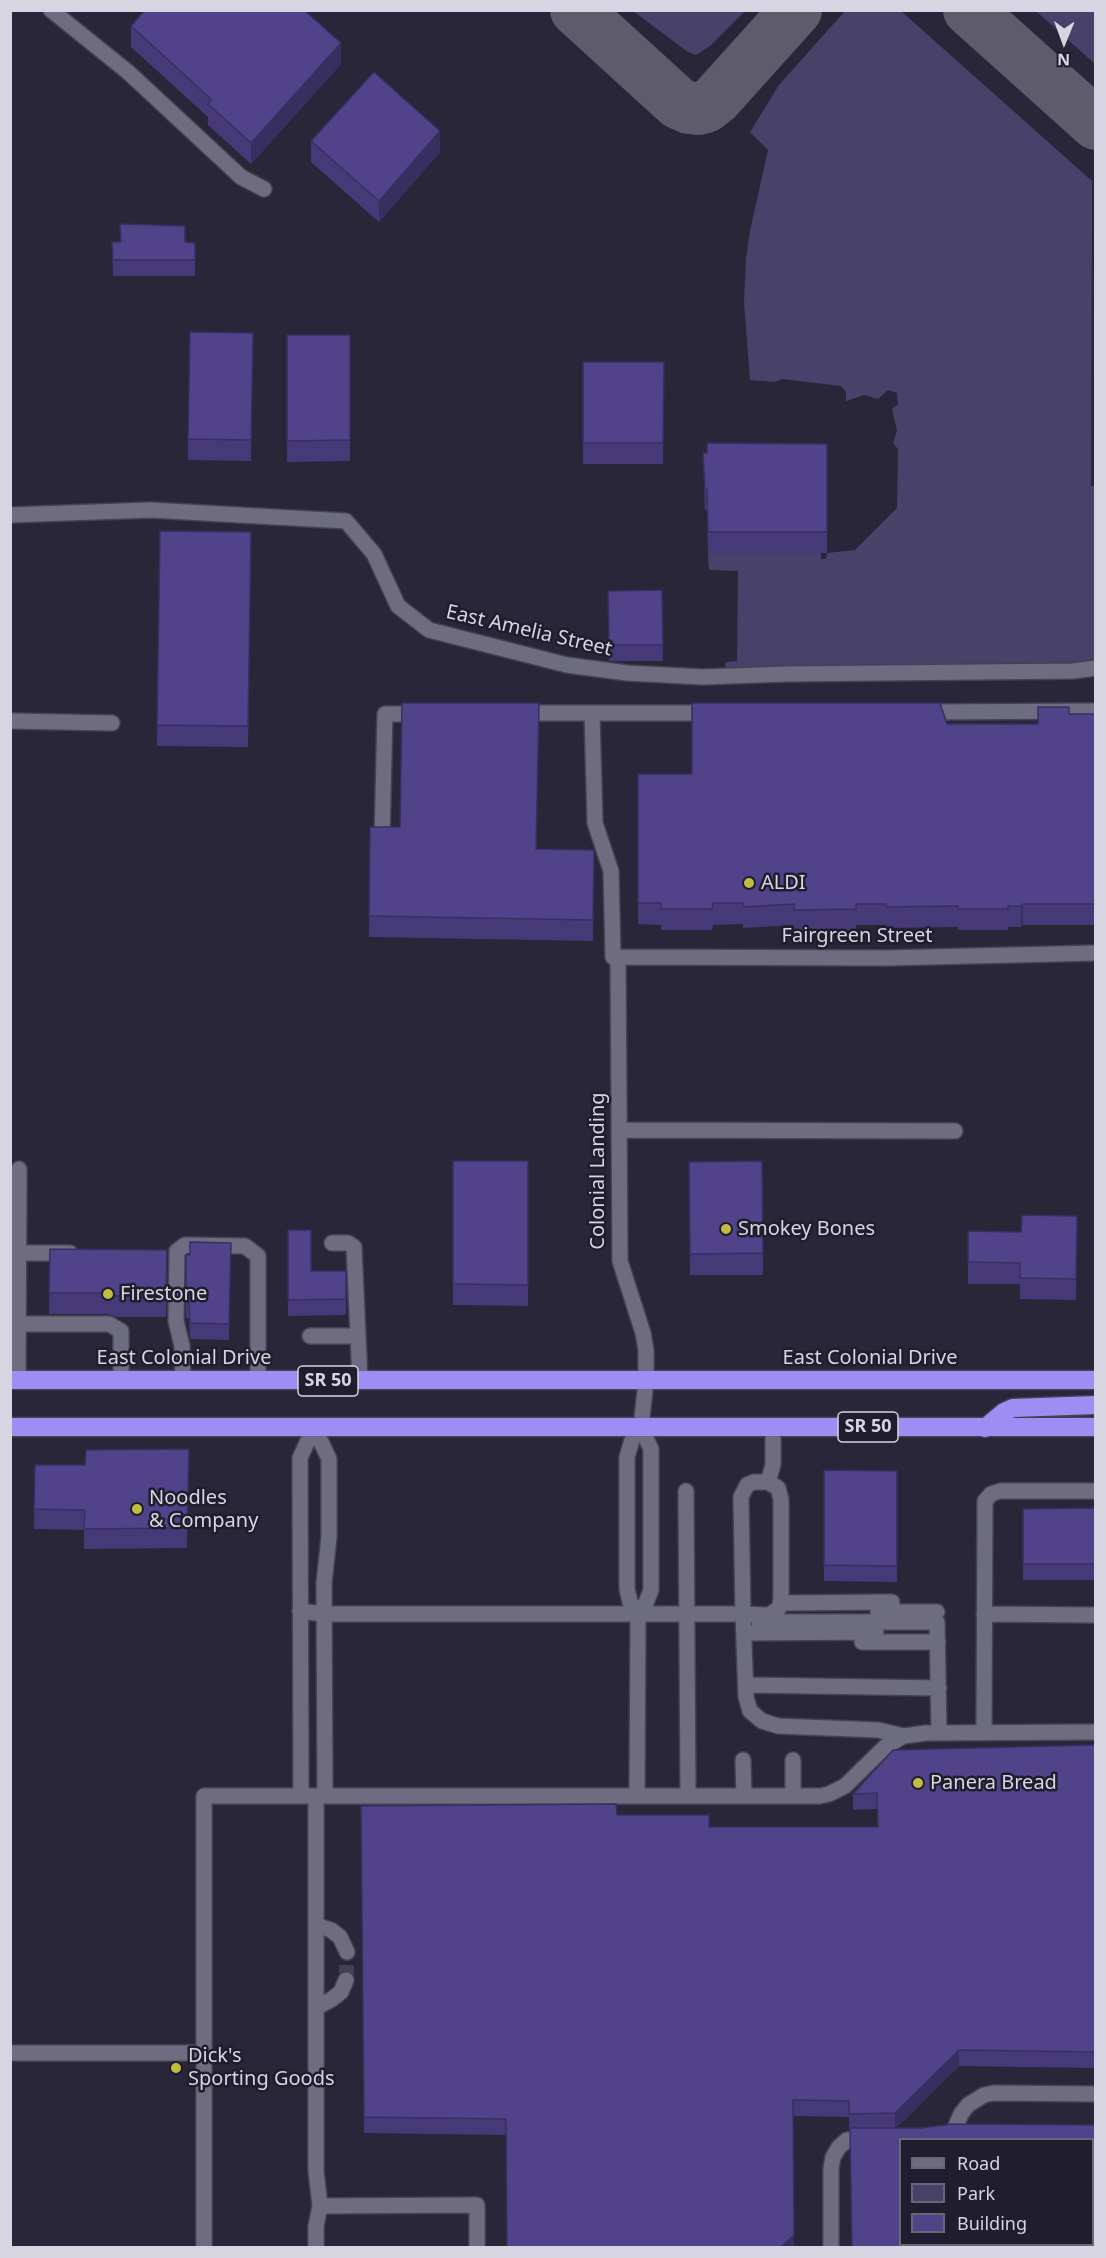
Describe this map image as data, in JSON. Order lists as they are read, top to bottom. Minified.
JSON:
{"streets":{"highway":["East Colonial Drive","SR 50"],"street":["East Amelia Street","Fairgreen Street","Colonial Landing"]},"crossings":[["Fairgreen Street","Colonial Landing"],["Colonial Landing","East Colonial Drive"]],"places":["ALDI","Smokey Bones","Firestone","Noodles & Company","Panera Bread","Dick's Sporting Goods"],"legend":["Road","Park","Building"],"north":"bottom"}
